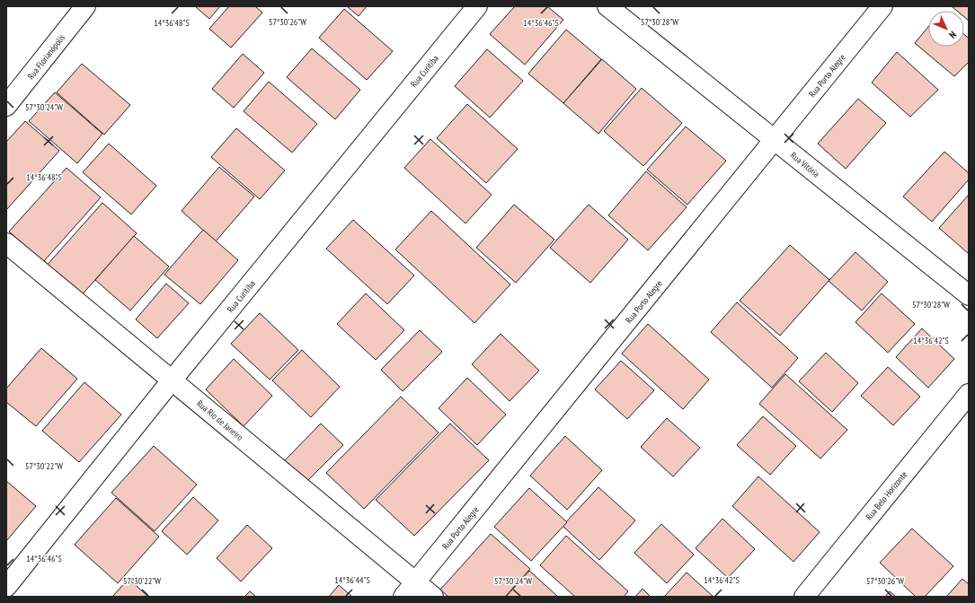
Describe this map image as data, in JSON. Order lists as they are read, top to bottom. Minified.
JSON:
{"streets":{"street":["Rua Florianópolis","Rua Curitiba","Rua Porto Alegre","Rua Vitória","Rua Rio de Janeiro","Rua Belo Horizonte"]},"crossings":[["Rua Curitiba","Rua Rio de Janeiro"],["Rua Porto Alegre","Rua Vitória"],["Rua Porto Alegre","Rua Rio de Janeiro"]],"north":"bottom right","coordinates":["57°30'26\"W","57°30'28\"W","14°36'48\"S","14°36'46\"S","57°30'24\"W","14°36'42\"S","57°30'22\"W","14°36'44\"S"]}
